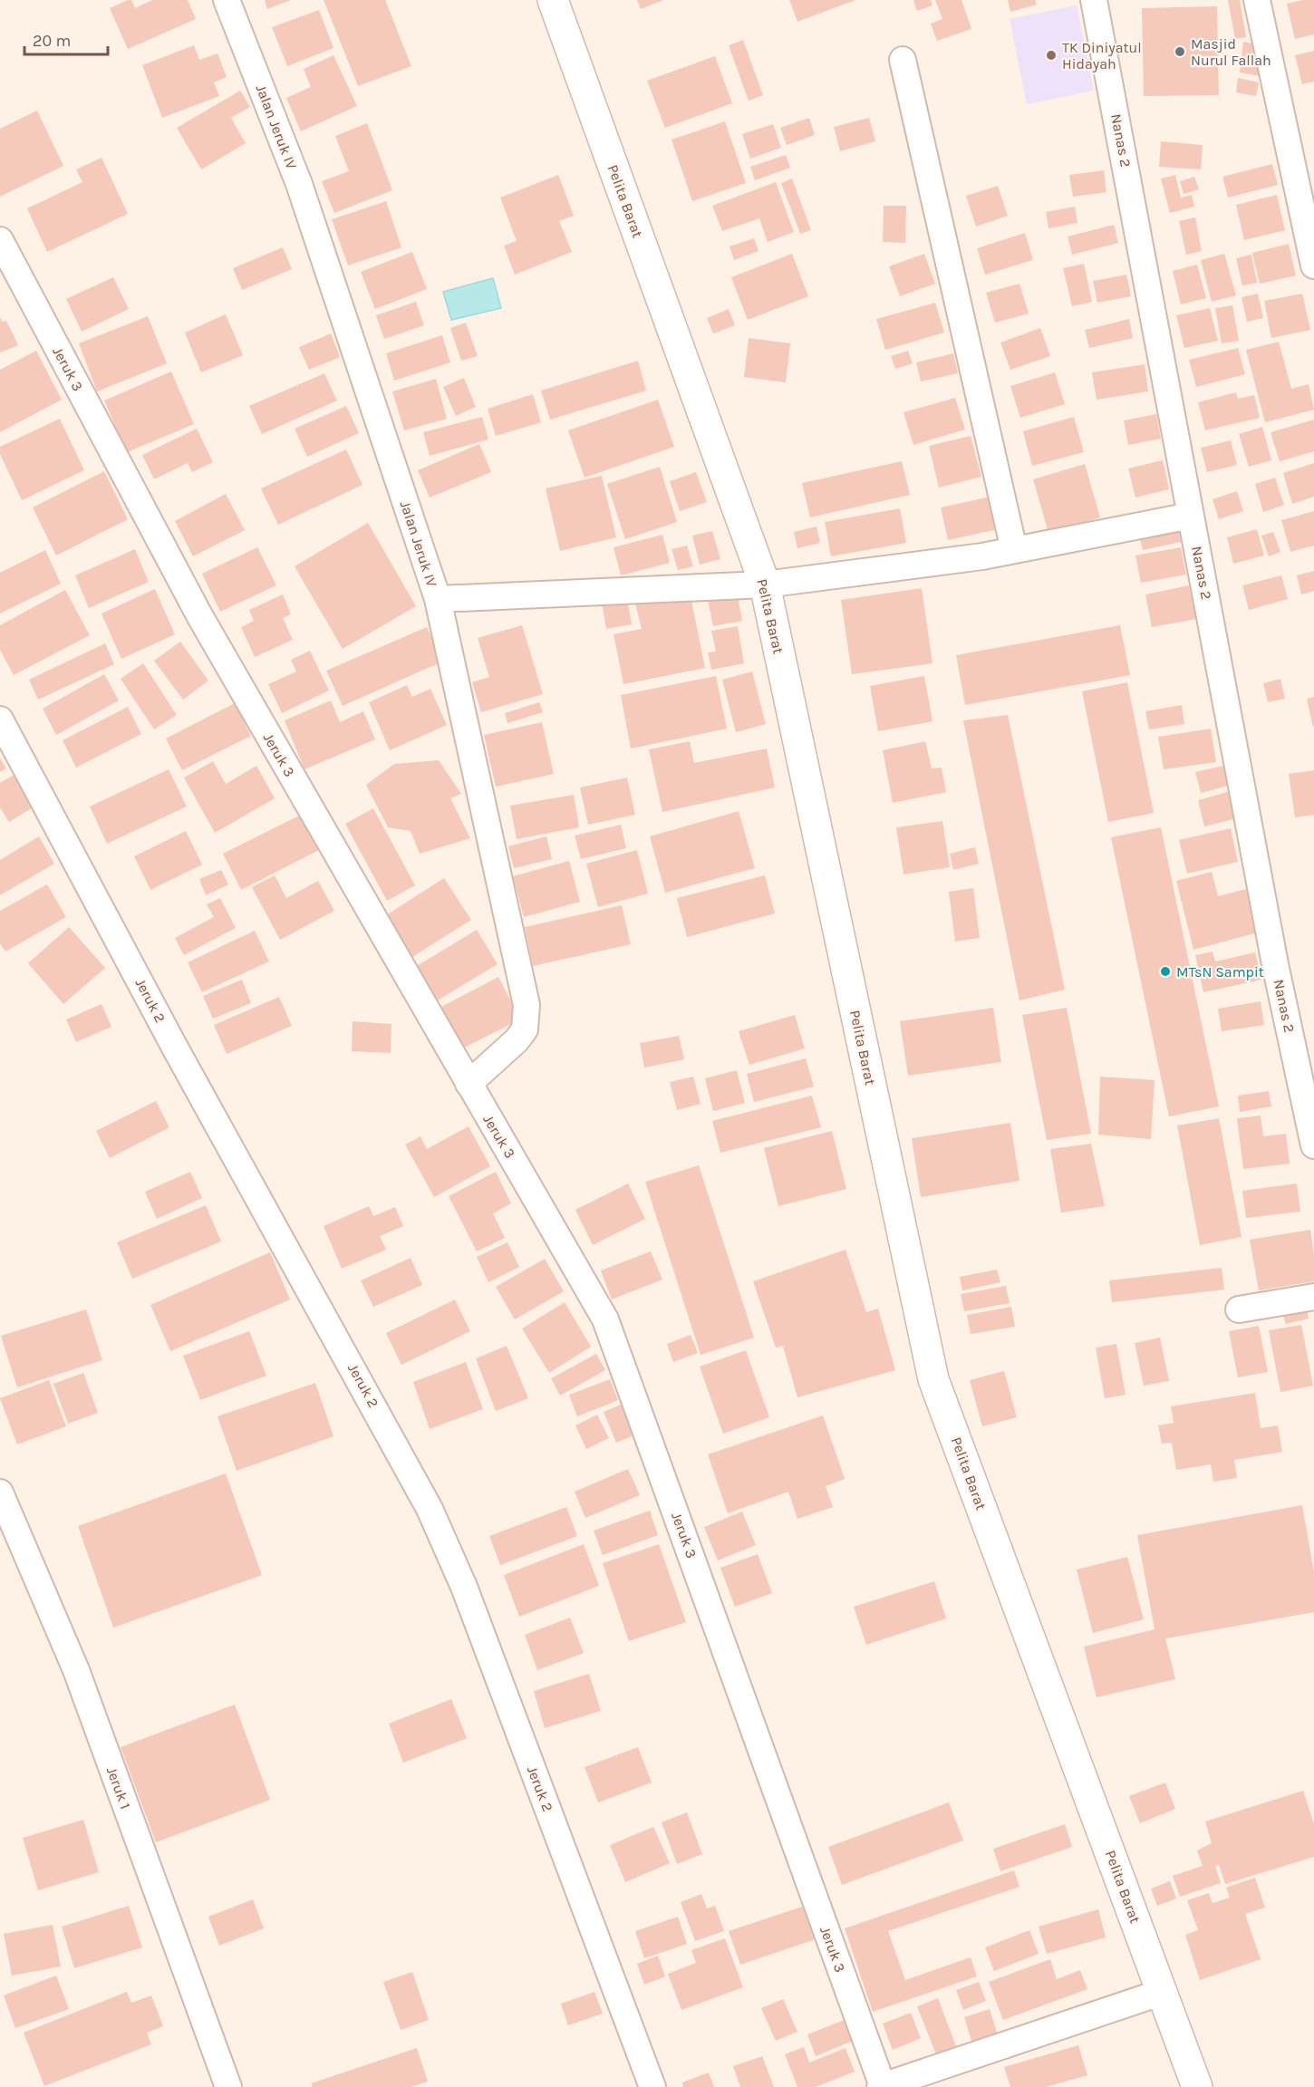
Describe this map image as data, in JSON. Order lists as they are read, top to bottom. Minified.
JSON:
{"streets":{"street":["Jalan Jeruk IV","Nanas 2","Pelita Barat","Jeruk 3","Jeruk 2","Jeruk 1"]},"crossings":[["Jalan Jeruk IV","Jeruk 3"]],"places":["Masjid Nurul Fallah","TK Diniyatul Hidayah","MTsN Sampit"],"scale_bar":"20 m"}
